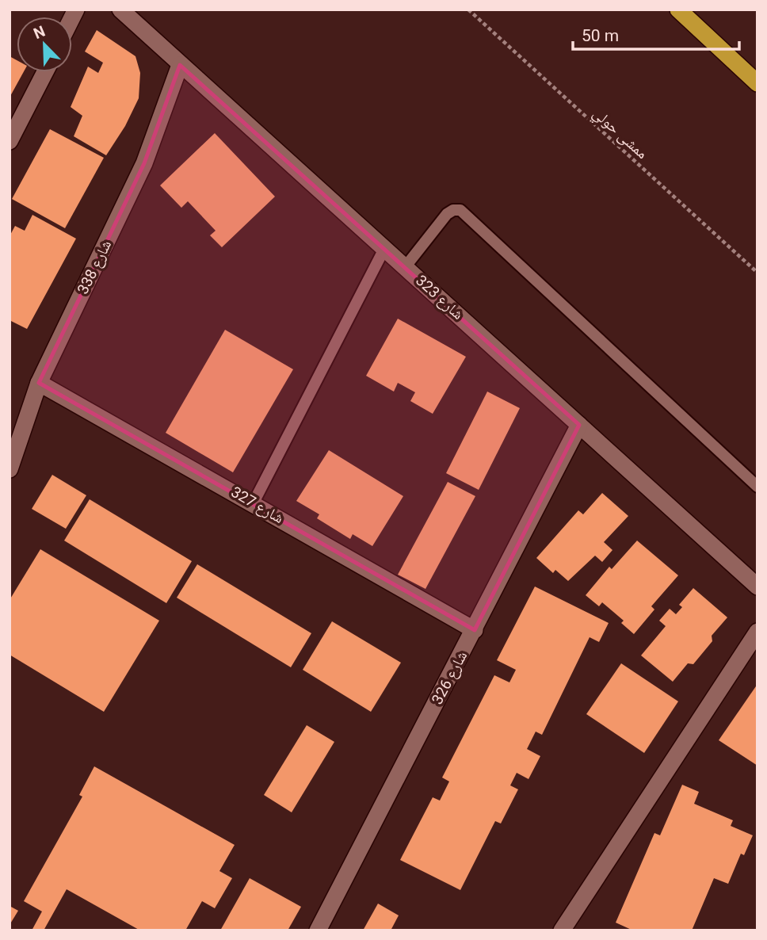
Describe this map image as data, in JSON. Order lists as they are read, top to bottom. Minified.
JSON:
{"streets":{"street":["شارع 338","شارع 323","شارع 327","شارع 326"],"path":["ممشى حولي"]},"crossings":[["شارع 338","شارع 323"],["شارع 338","شارع 327"],["شارع 323","شارع 326"],["شارع 327","شارع 326"]],"scale_bar":"50 m","north":"top left"}
